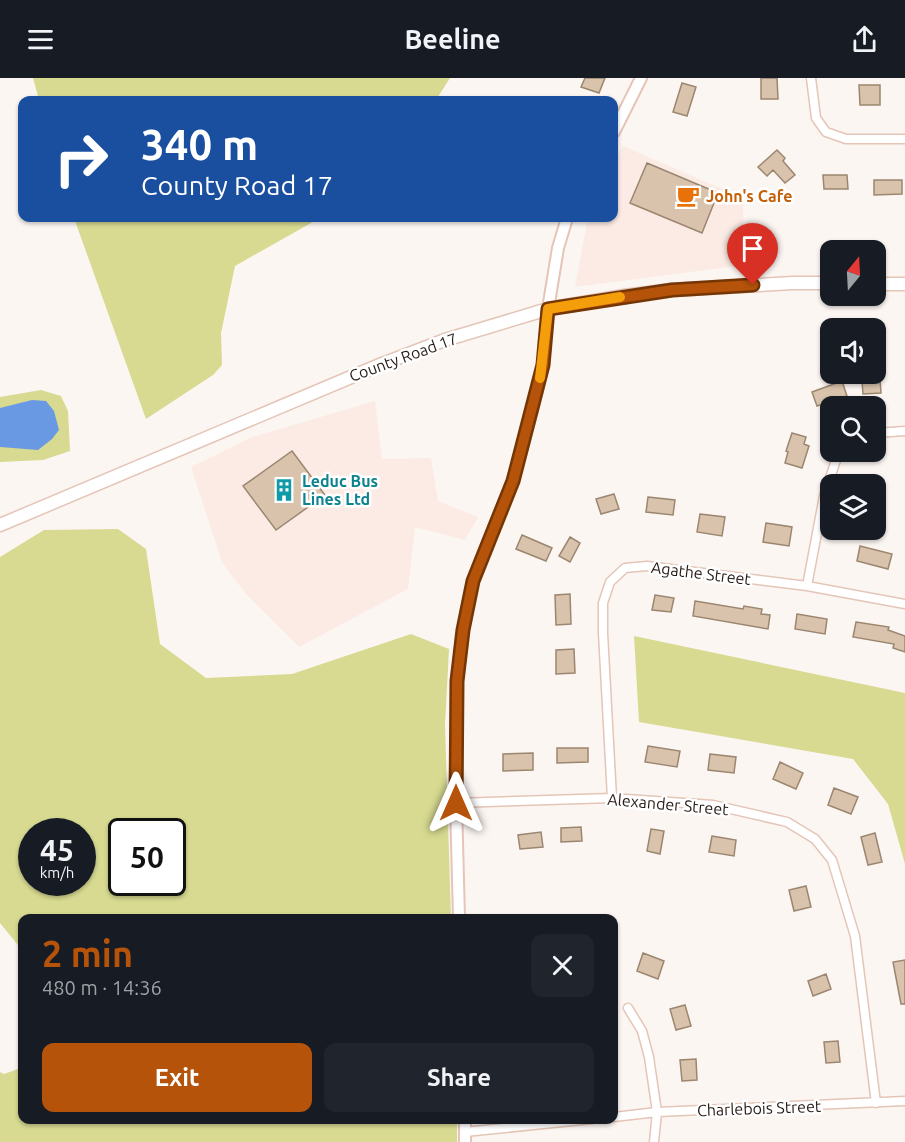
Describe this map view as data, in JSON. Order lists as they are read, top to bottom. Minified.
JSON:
{"streets":{"main road":["County Road 17"],"street":["Agathe Street","Alexander Street","Charlebois Street"]},"crossings":[["Agathe Street","Alexander Street"],["Alexander Street","Charlebois Street"]],"places":{"cafe":["John's Cafe"],"building":["Leduc Bus Lines Ltd"]},"north":"top","page":{"header":"Beeline","turn":["340 m","County Road 17"],"speed":"45 km/h","limit":"50","heading":["2 min","480 m · 14:36"],"buttons":["Exit","Share"]}}
